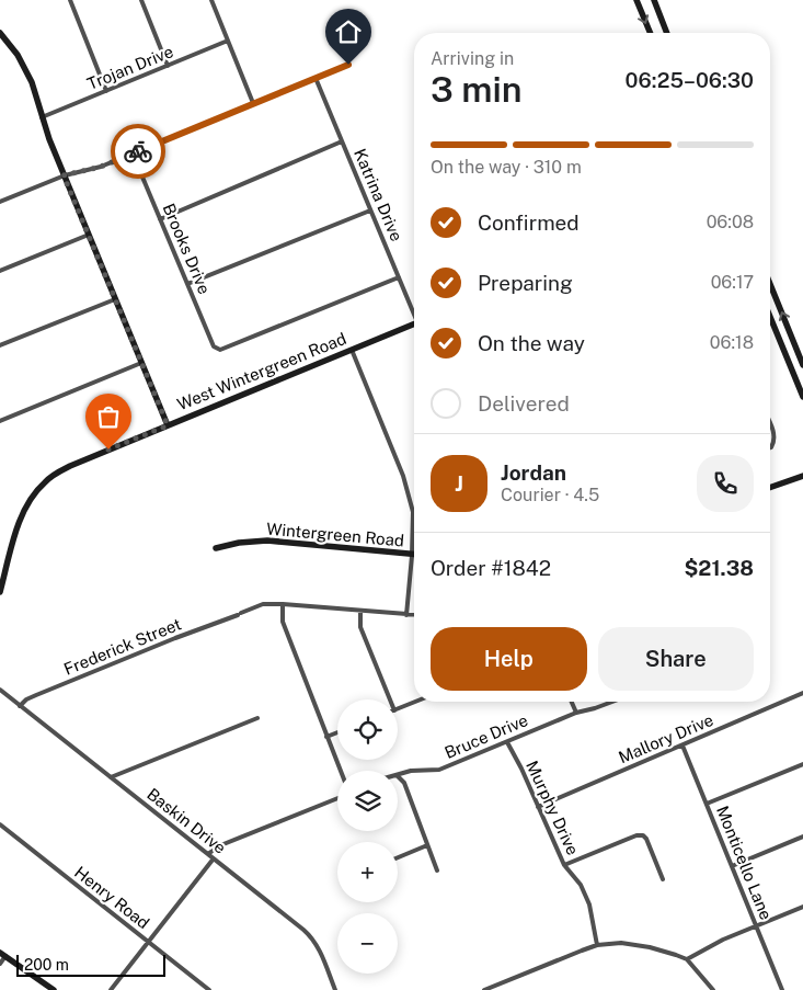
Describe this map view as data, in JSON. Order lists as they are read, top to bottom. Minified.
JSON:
{"streets":{"main road":["West Wintergreen Road","Wintergreen Road"],"street":["Trojan Drive","Katrina Drive","Brooks Drive","Frederick Street","Bruce Drive","Mallory Drive","Murphy Drive","Baskin Drive","Monticello Lane","Henry Road"]},"crossings":[["Katrina Drive","Brooks Drive"],["Frederick Street","Baskin Drive"],["Bruce Drive","Murphy Drive"],["Mallory Drive","Murphy Drive"],["Mallory Drive","Monticello Lane"]],"scale_bar":"200 m","page":{"heading":["3 min","Arriving in","06:25–06:30"],"panel":["Jordan","Courier · 4.5","Order #1842","$21.38"],"bar":"On the way · 310 m","list":[["Confirmed","06:08"],["Preparing","06:17"],["On the way","06:18"],"Delivered"],"round":"J","buttons":["Help","Share"],"map_buttons":["+","−"],"scale":"200 m"}}
